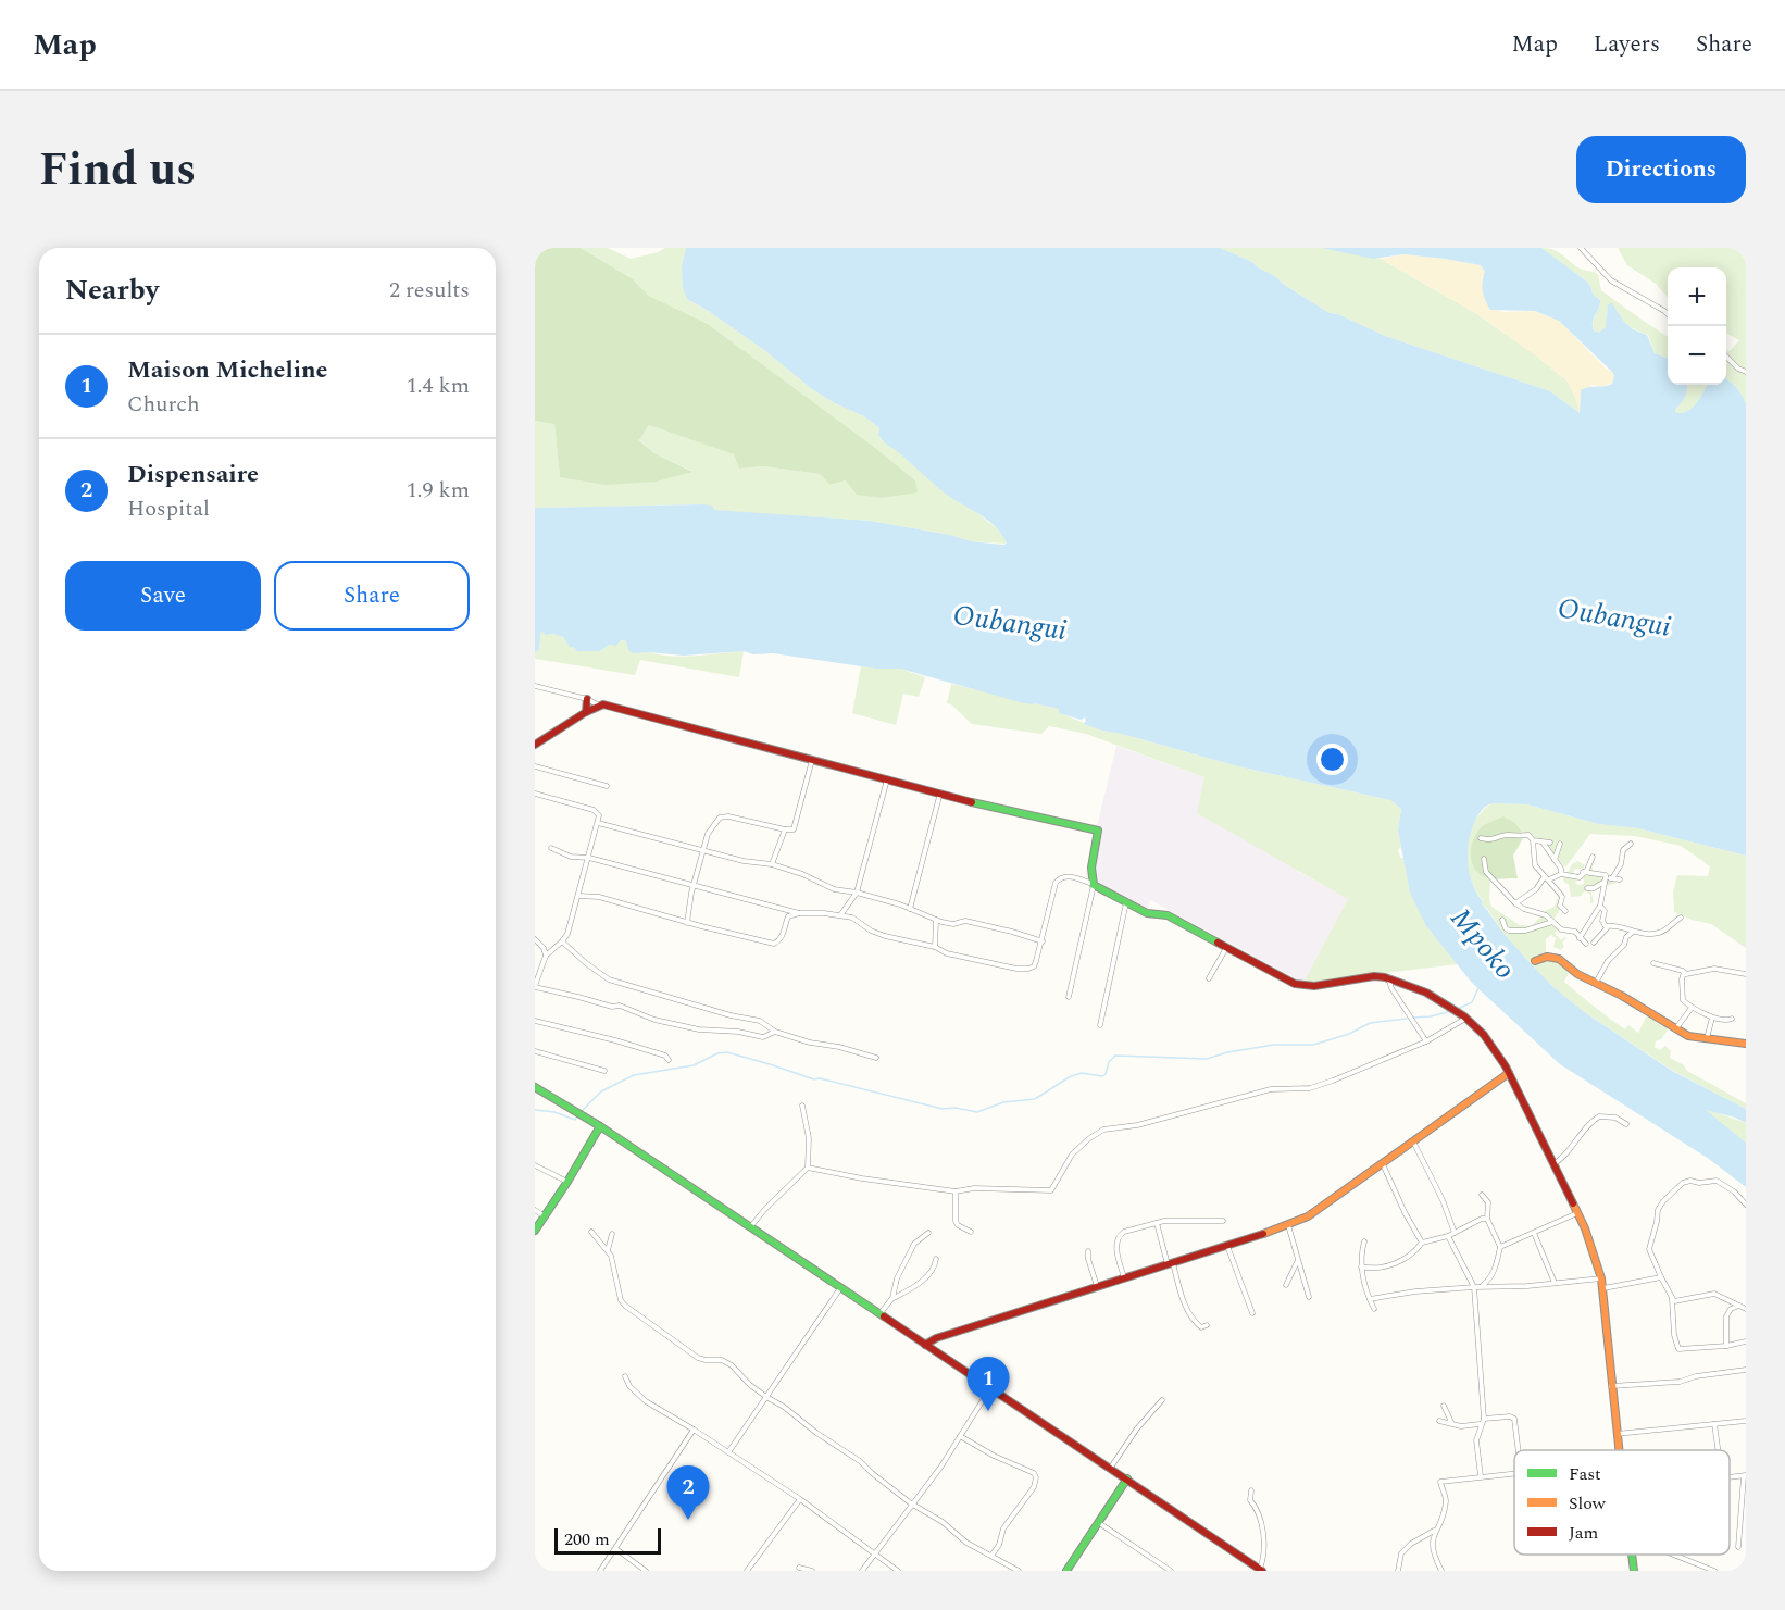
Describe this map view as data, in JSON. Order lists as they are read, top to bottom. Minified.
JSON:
{"water":["Oubangui","Mpoko"],"legend":["Fast","Slow","Jam"],"scale_bar":"200 m","page":{"header":"Map","nav":["Map","Layers","Share"],"title":"Find us","buttons":["Directions",["Save","Share"]],"heading":["Nearby","2 results"],"map_buttons":["+","−"],"list":[{"mark":"1","name":"Maison Micheline","note":"Church","value":"1.4 km"},{"mark":"2","name":"Dispensaire","note":"Hospital","value":"1.9 km"}],"pins":["1","2"],"scale":"200 m"}}
